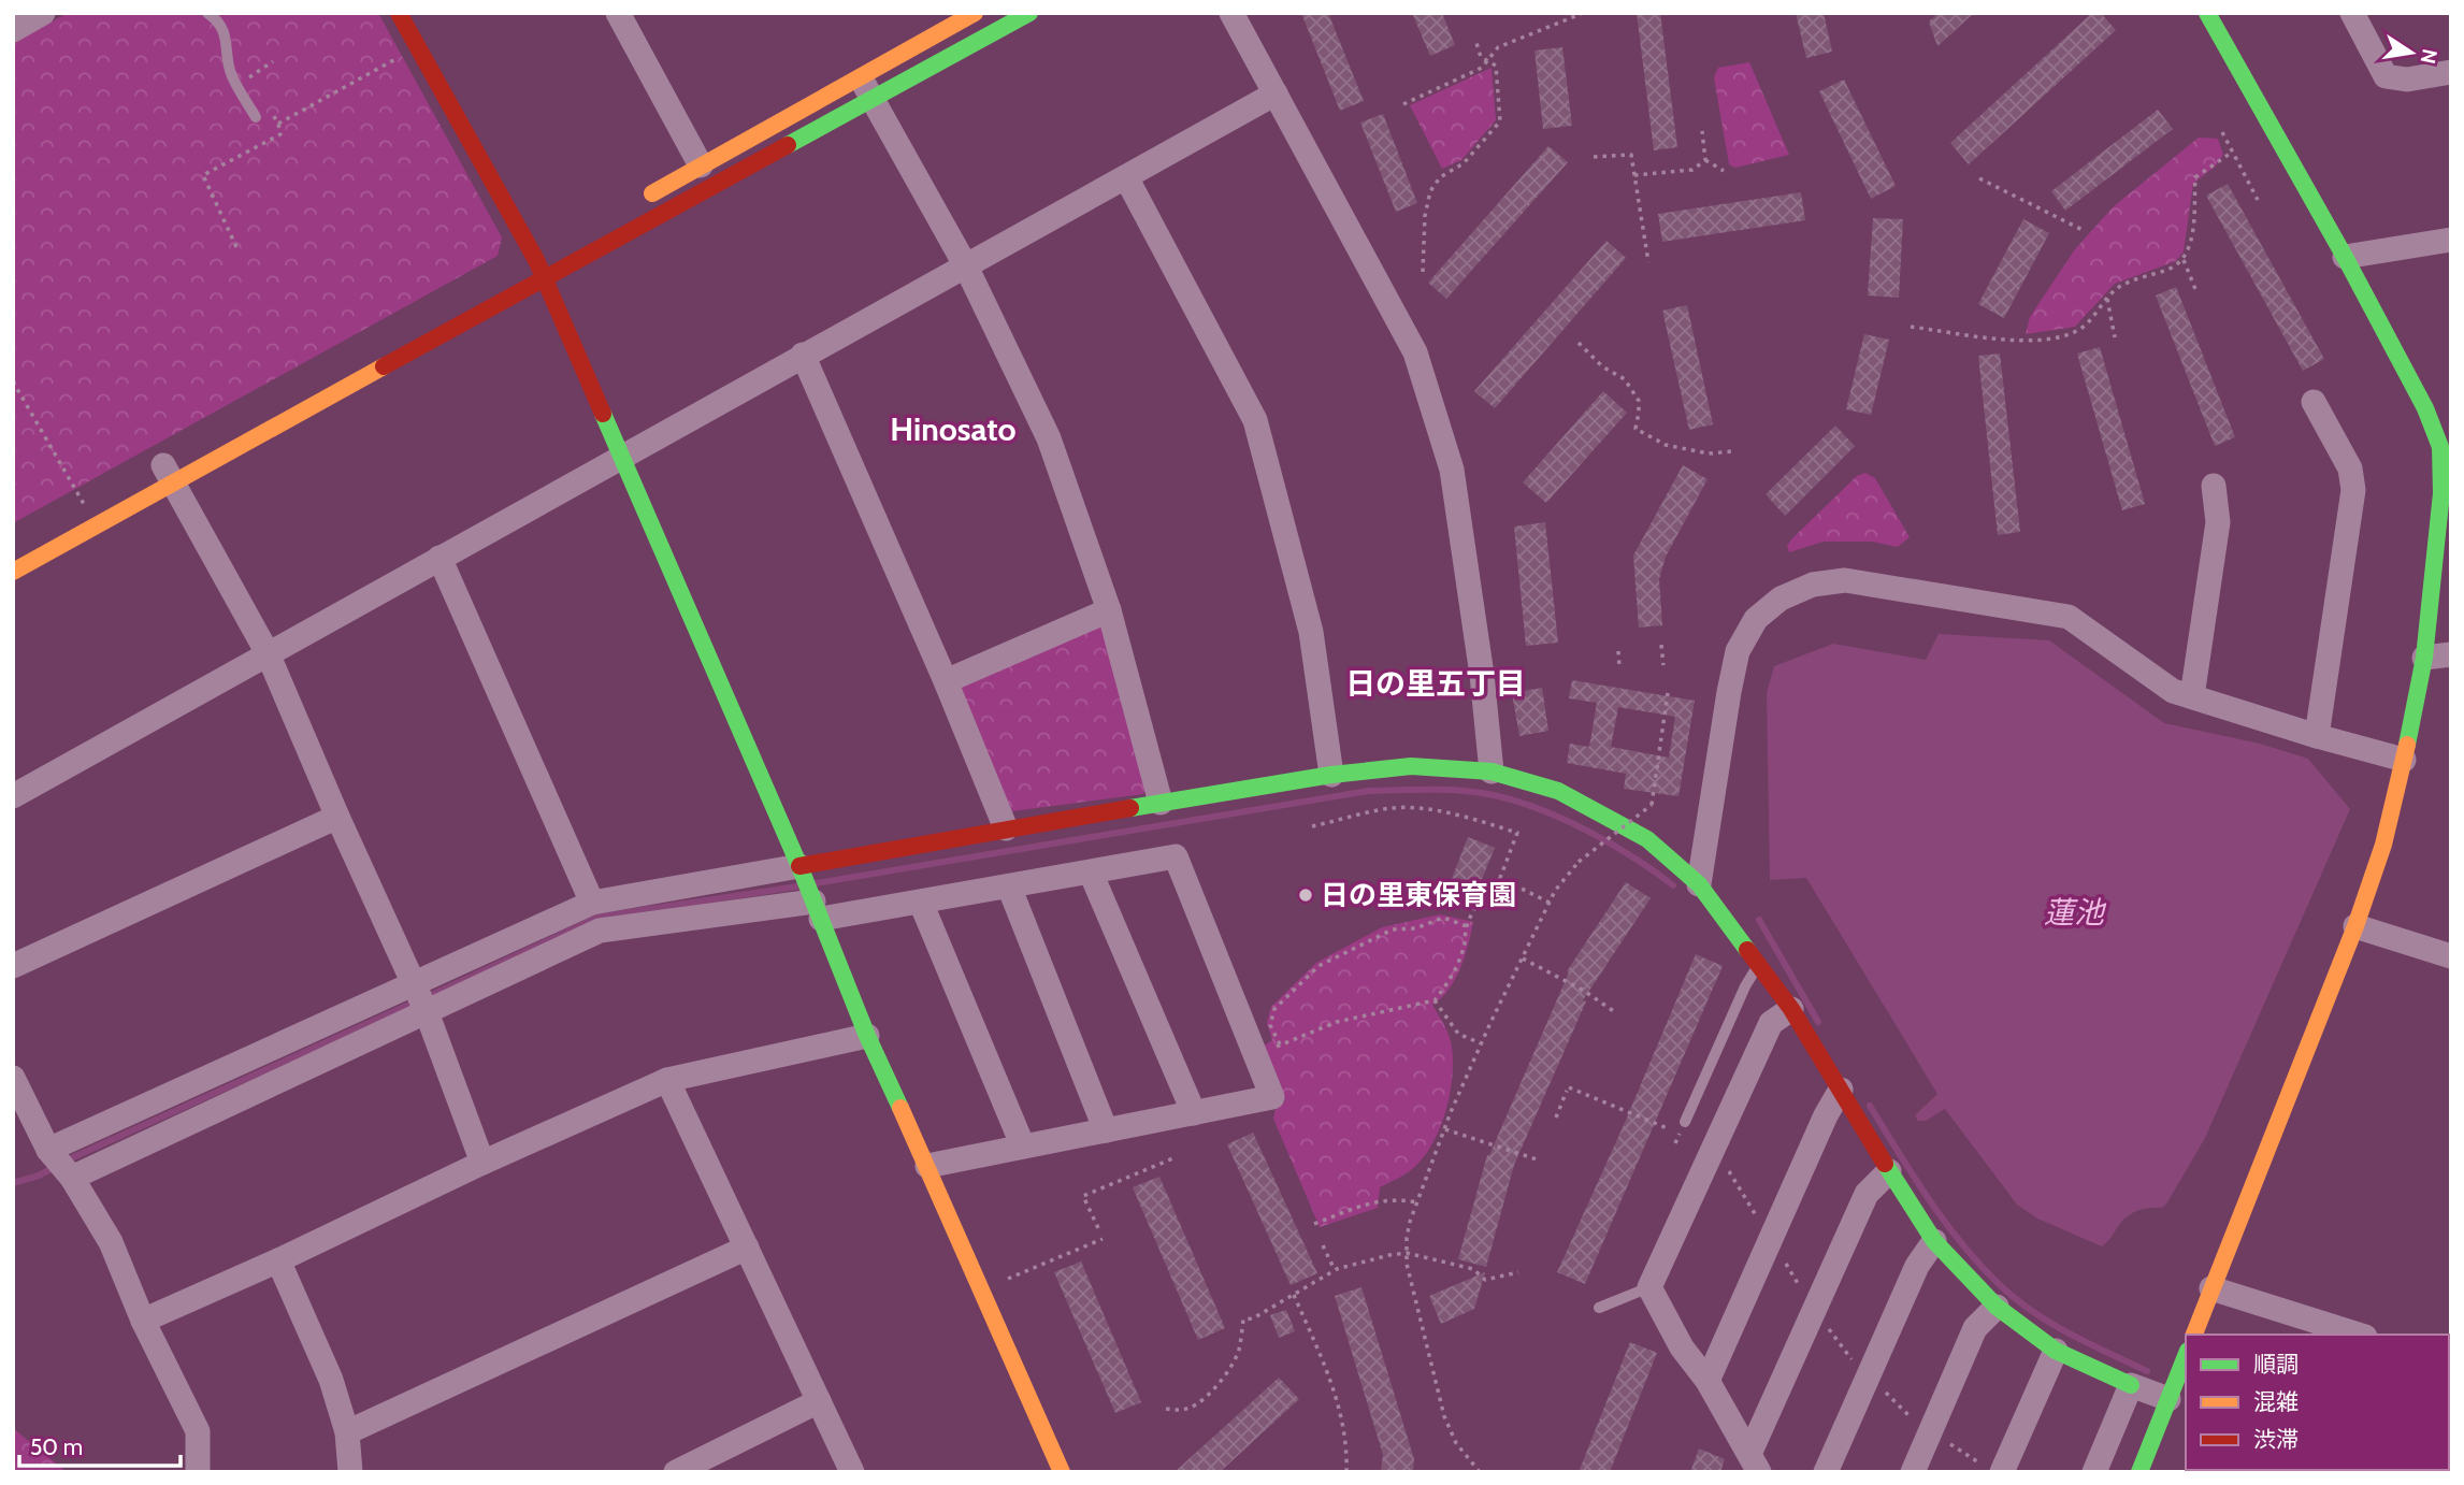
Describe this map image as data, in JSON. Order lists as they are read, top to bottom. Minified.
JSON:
{"districts":["Hinosato","日の里五丁目"],"water":["蓮池"],"places":["日の里東保育園"],"legend":["順調","混雑","渋滞"],"scale_bar":"50 m","north":"right"}
